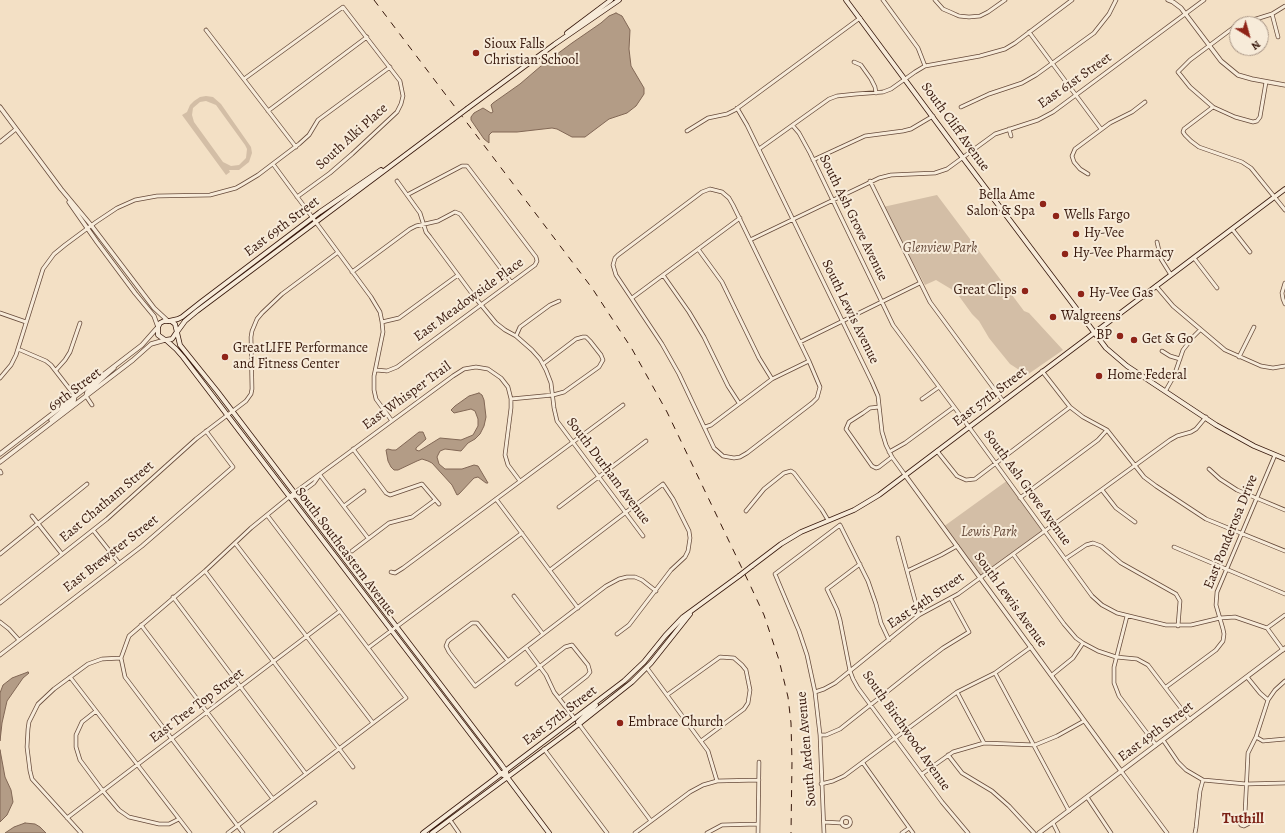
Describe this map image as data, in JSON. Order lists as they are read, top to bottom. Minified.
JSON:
{"streets":{"main road":["South Cliff Avenue","East 69th Street","East 57th Street","South Southeastern Avenue"],"street":["East 61st Street","South Alki Place","South Ash Grove Avenue","East Meadowside Place","South Lewis Avenue","69th Street","East Whisper Trail","South Durham Avenue","East Chatham Street","East Ponderosa Drive","East Brewster Street","East 54th Street","East Tree Top Street","South Birchwood Avenue","East 49th Street","South Arden Avenue"]},"crossings":[["East 61st Street","South Cliff Avenue"],["East 61st Street","South Ash Grove Avenue"],["East 61st Street","South Lewis Avenue"],["South Cliff Avenue","East 57th Street"],["South Cliff Avenue","East Ponderosa Drive"],["South Cliff Avenue","East 54th Street"],["South Ash Grove Avenue","East 57th Street"],["South Ash Grove Avenue","East Ponderosa Drive"],["South Ash Grove Avenue","East 54th Street"],["East 69th Street","69th Street"],["East 69th Street","South Southeastern Avenue"],["East Meadowside Place","South Durham Avenue"],["South Lewis Avenue","East 57th Street"],["South Lewis Avenue","East 54th Street"],["South Lewis Avenue","East 49th Street"],["69th Street","South Southeastern Avenue"],["East Whisper Trail","South Southeastern Avenue"],["East 57th Street","South Southeastern Avenue"],["East Chatham Street","South Southeastern Avenue"],["East Chatham Street","East Brewster Street"],["East 54th Street","South Birchwood Avenue"],["East 54th Street","South Arden Avenue"],["South Birchwood Avenue","South Arden Avenue"]],"districts":["Tuthill"],"parks":["Glenview Park","Lewis Park"],"places":["Sioux Falls Christian School","Bella Ame Salon & Spa","Wells Fargo","Hy-Vee","Hy-Vee Pharmacy","Great Clips","Hy-Vee Gas","Walgreens","BP","Get & Go","GreatLIFE Performance and Fitness Center","Home Federal","Embrace Church"],"north":"bottom right"}
